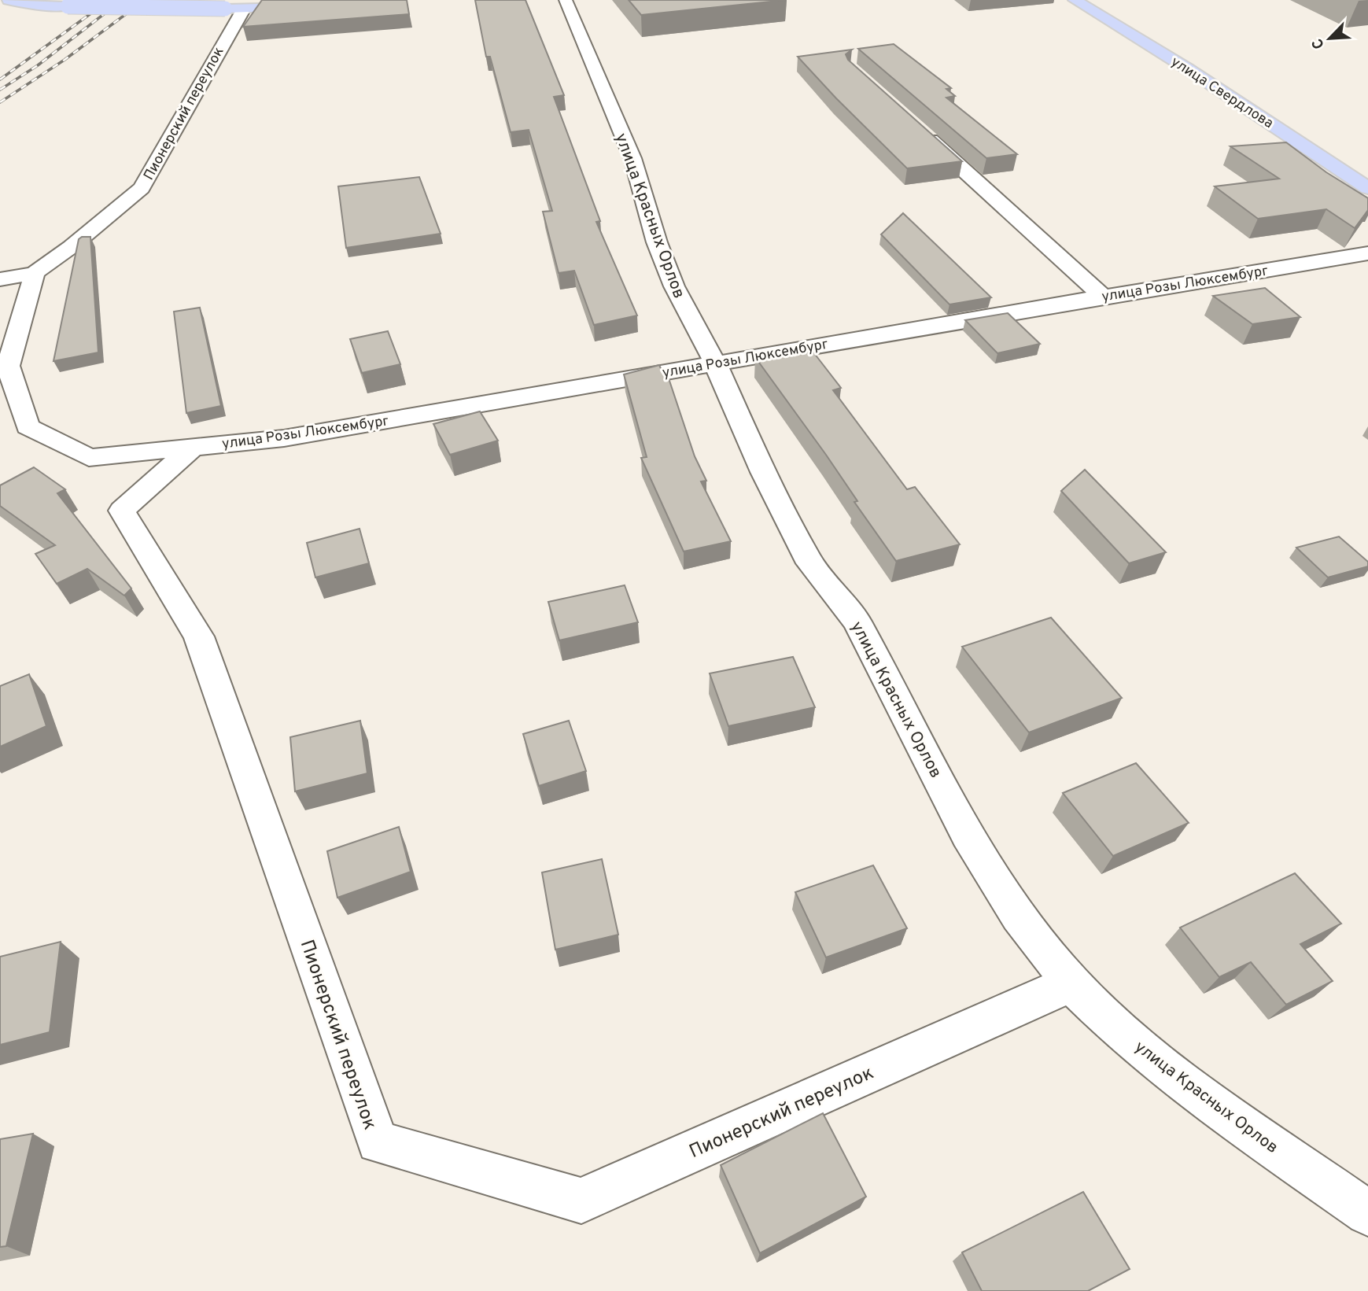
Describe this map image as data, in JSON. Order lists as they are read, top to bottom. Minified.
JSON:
{"streets":{"main road":["улица Свердлова"],"street":["Пионерский переулок","улица Красных Орлов","улица Розы Люксембург"]},"crossings":[["Пионерский переулок","улица Красных Орлов"],["Пионерский переулок","улица Розы Люксембург"],["улица Красных Орлов","улица Розы Люксембург"]],"north":"bottom left"}
